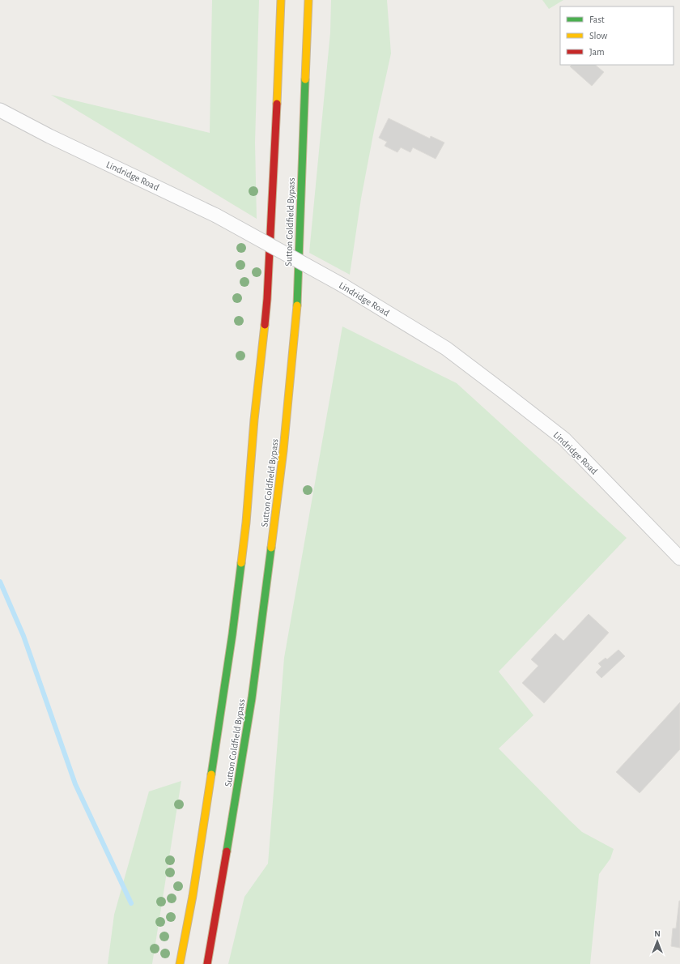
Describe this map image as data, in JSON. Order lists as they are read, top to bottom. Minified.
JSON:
{"streets":{"highway":["Sutton Coldfield Bypass"],"street":["Lindridge Road"]},"legend":["Fast","Slow","Jam"],"north":"top"}
